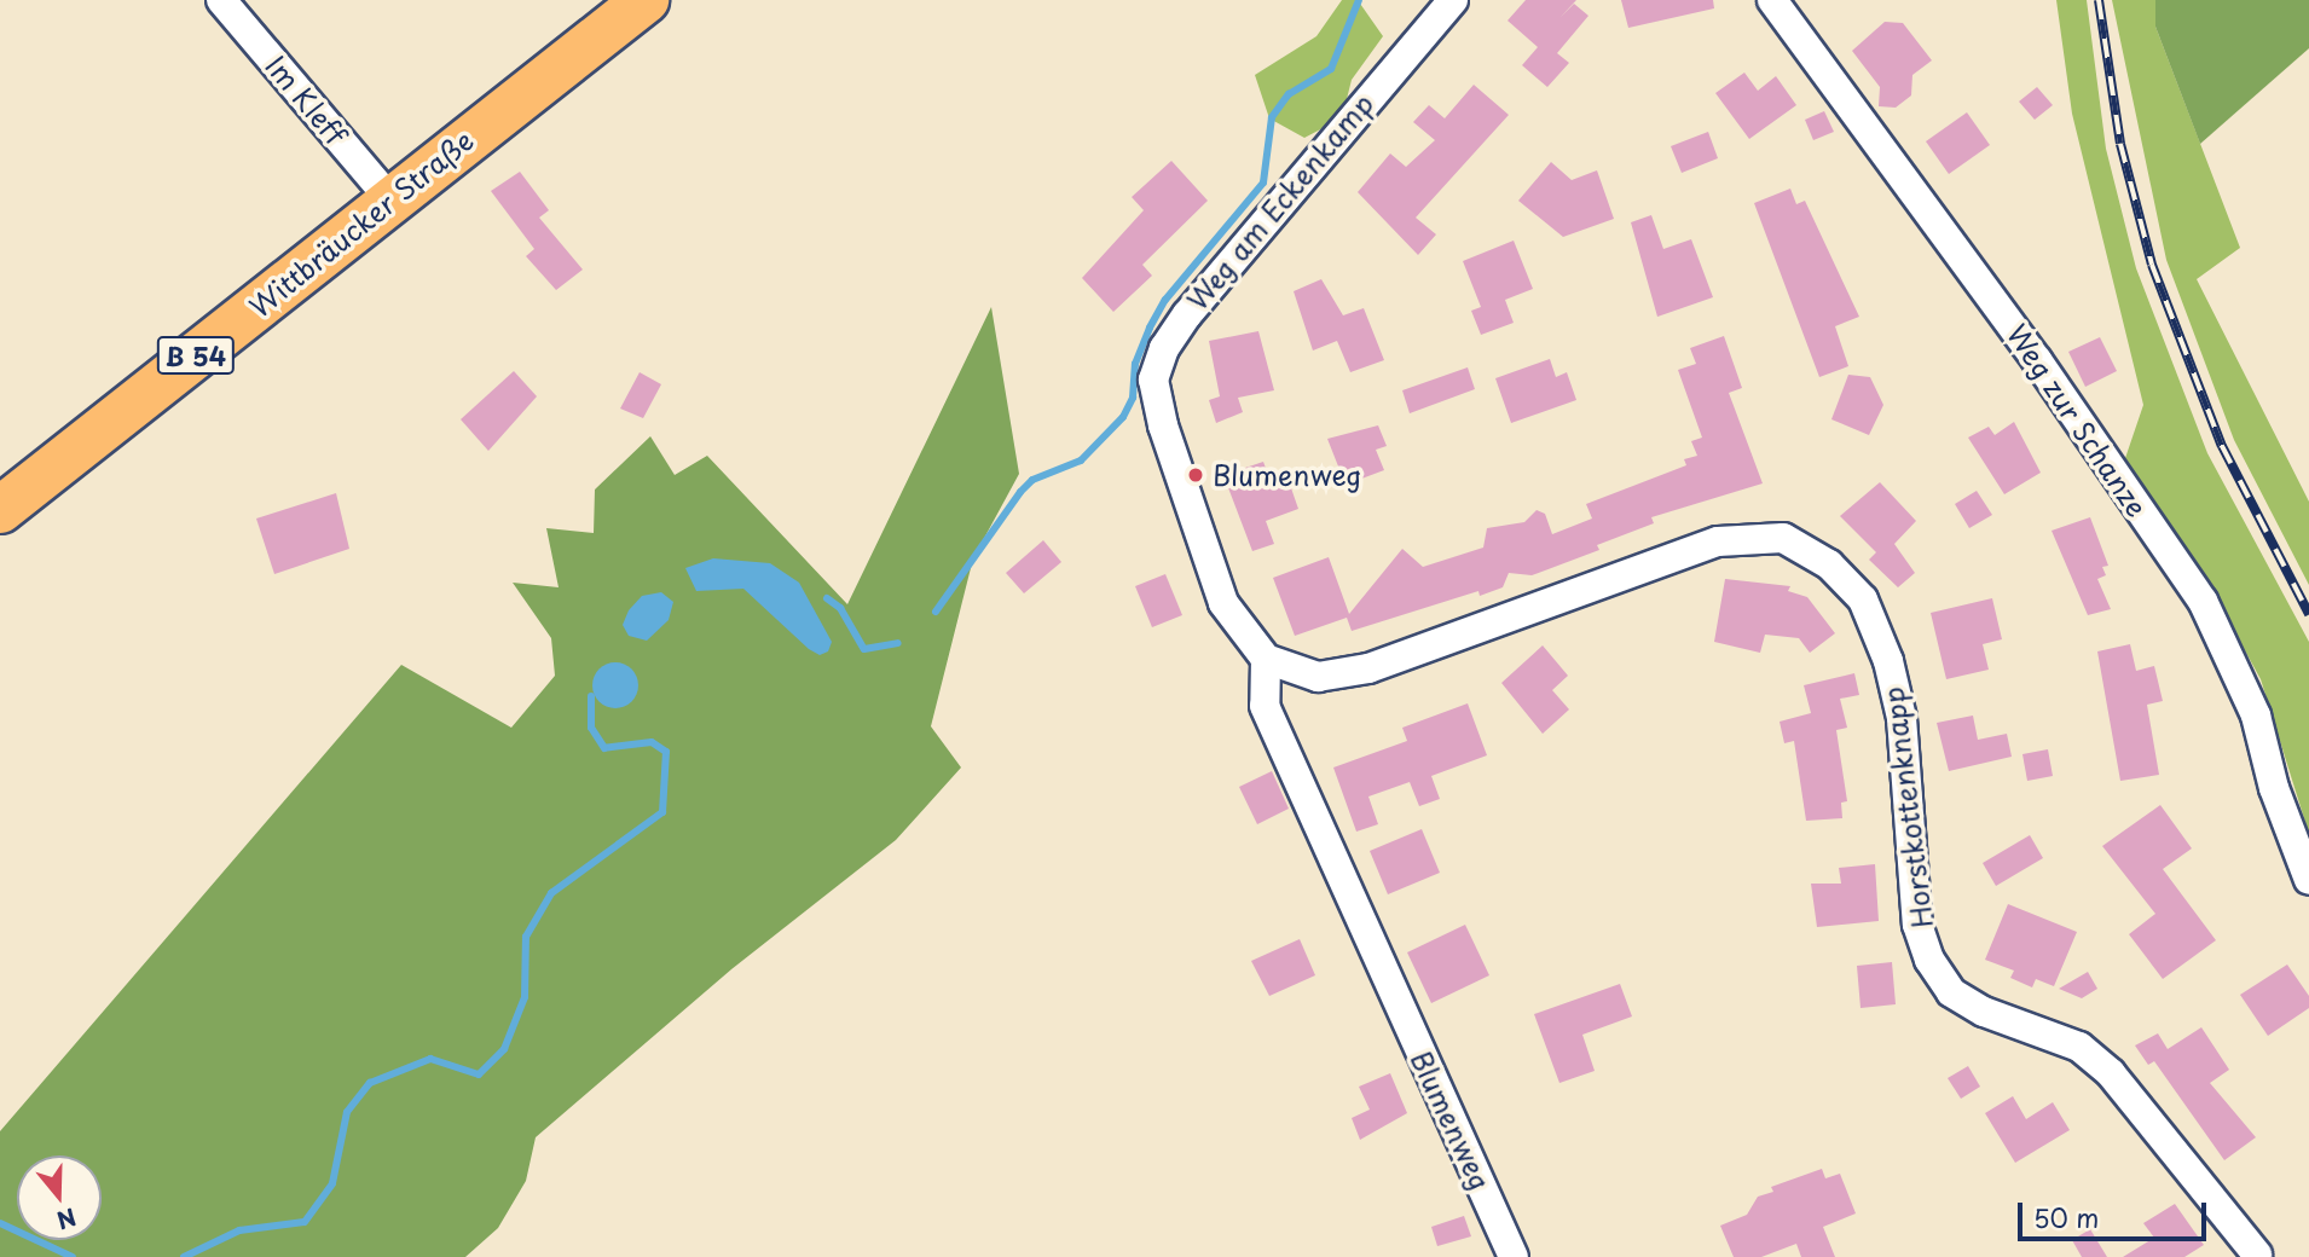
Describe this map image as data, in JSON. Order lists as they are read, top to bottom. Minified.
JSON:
{"streets":{"main road":["Wittbräucker Straße","B 54"],"street":["Im Kleff","Weg am Eckenkamp","Weg zur Schanze","Horstkottenknapp","Blumenweg"]},"crossings":[["Im Kleff","Wittbräucker Straße"],["Weg am Eckenkamp","Horstkottenknapp"],["Weg am Eckenkamp","Blumenweg"],["Horstkottenknapp","Blumenweg"]],"places":["Blumenweg"],"scale_bar":"50 m","north":"bottom"}
